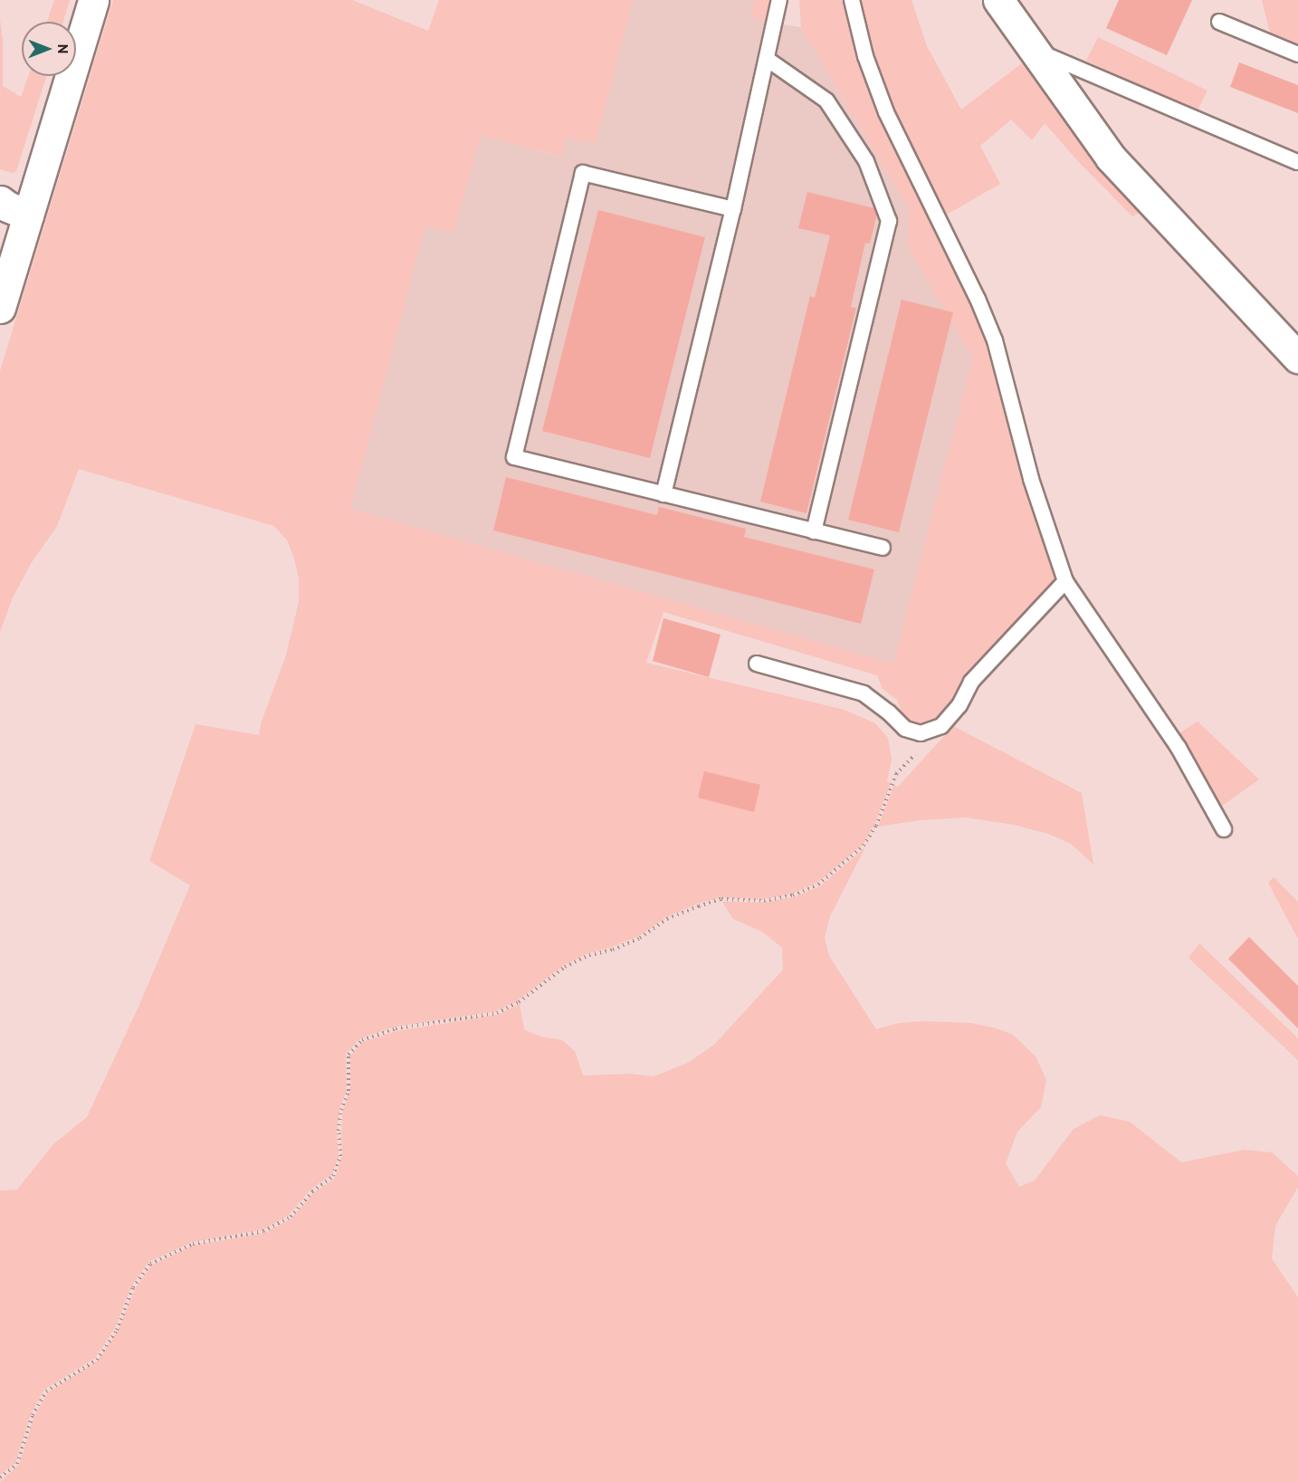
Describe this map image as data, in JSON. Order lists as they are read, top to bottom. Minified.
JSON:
{"north":"right"}
